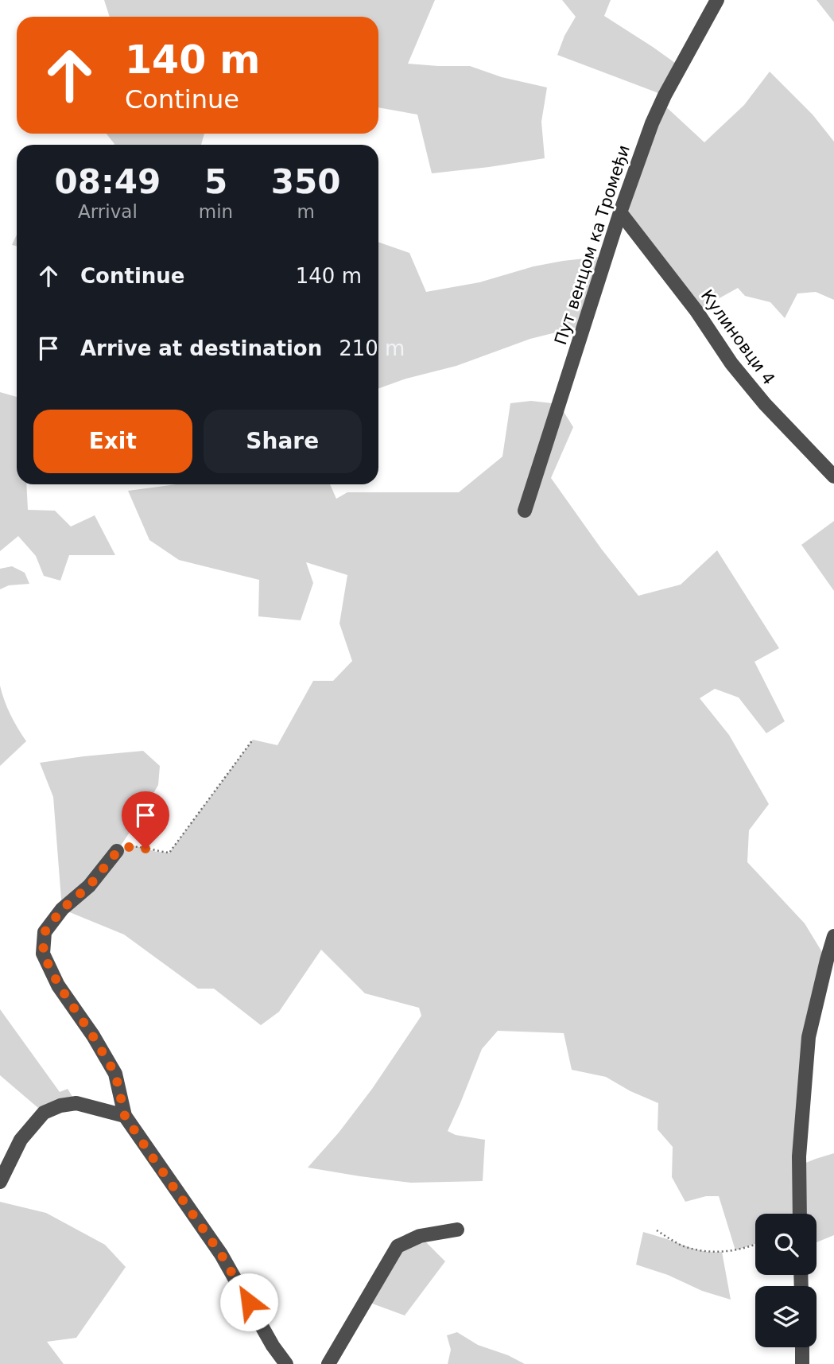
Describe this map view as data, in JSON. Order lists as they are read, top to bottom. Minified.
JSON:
{"streets":{"street":["Пут венцом ка Тромеђи","Кулиновци 4"]},"crossings":[["Пут венцом ка Тромеђи","Кулиновци 4"]],"page":{"turn":["140 m","Continue"],"eta":["08:49","Arrival","5","min","350","m"],"list":[{"name":"Continue","value":"140 m"},{"name":"Arrive at destination","value":"210 m"}],"buttons":["Exit","Share"]}}
